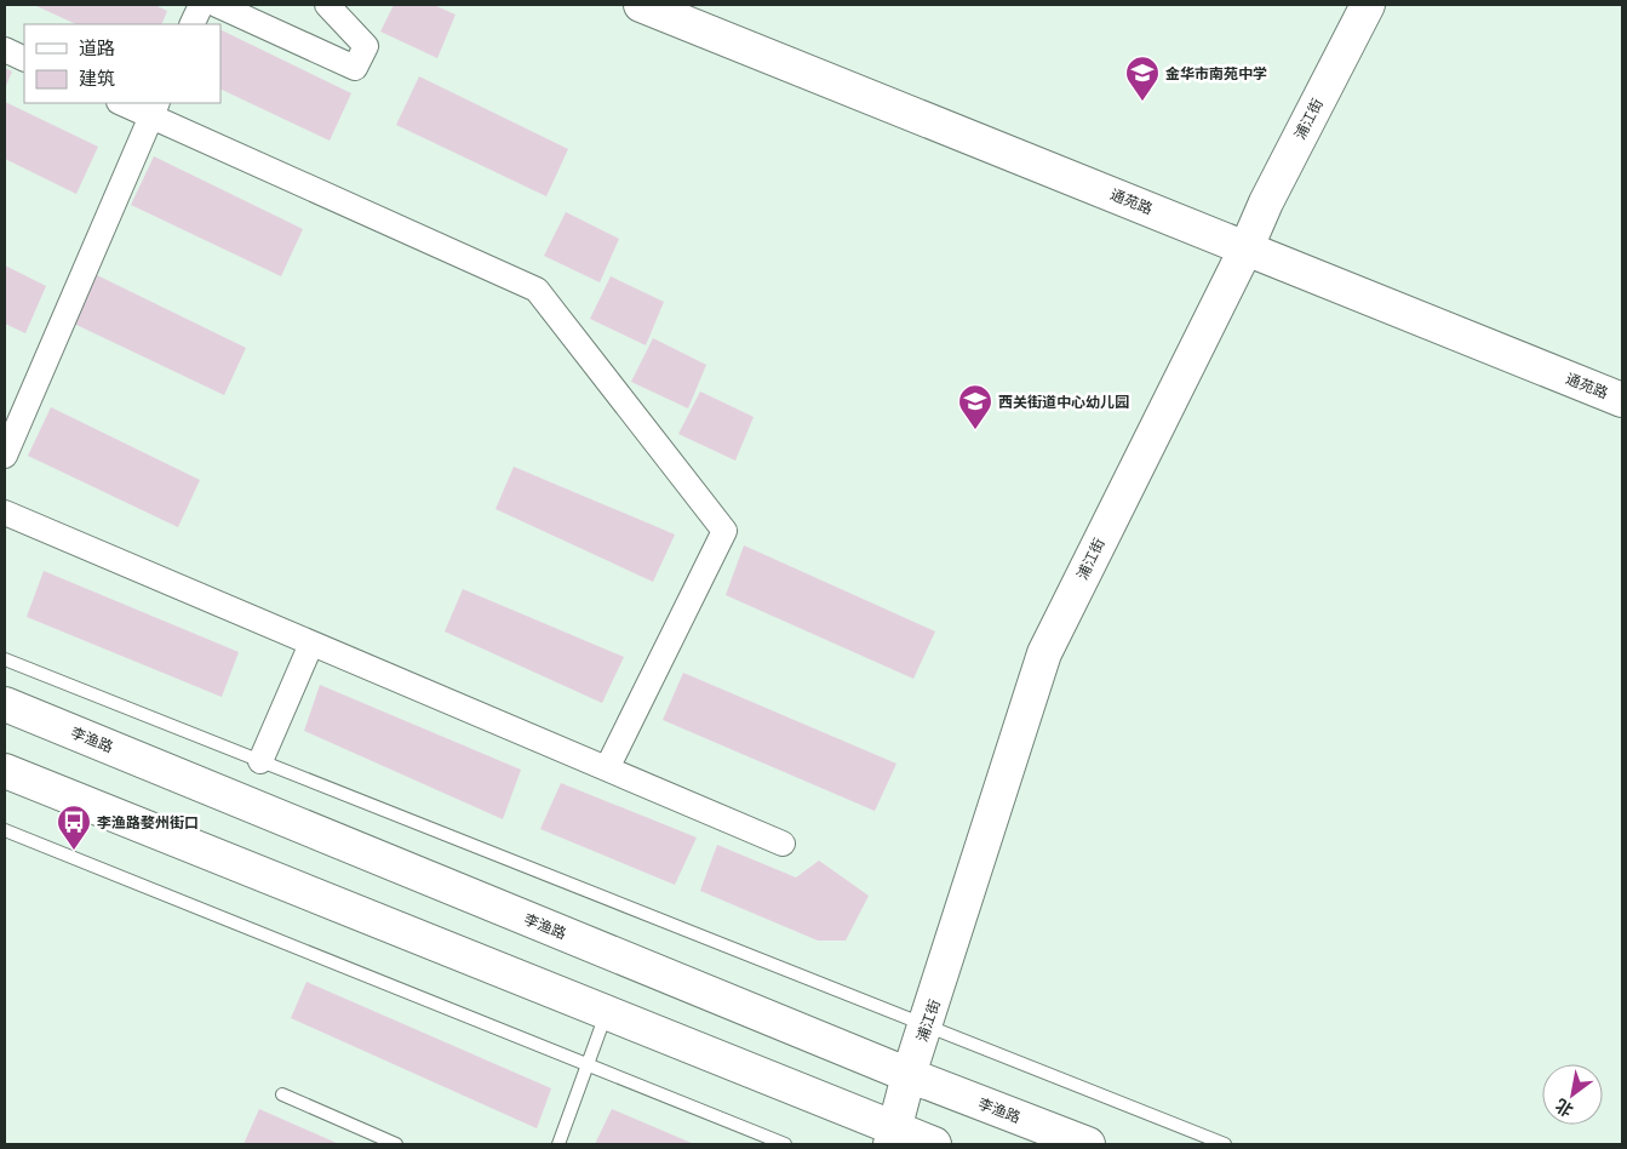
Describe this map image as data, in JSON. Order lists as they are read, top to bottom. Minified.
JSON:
{"streets":{"street":["浦江街","通苑路","李渔路"]},"crossings":[["浦江街","通苑路"],["浦江街","李渔路"]],"places":{"school or university":["金华市南苑中学","西关街道中心幼儿园"],"bus stop":["李渔路婺州街口"]},"legend":["道路","建筑"],"north":"bottom left"}
